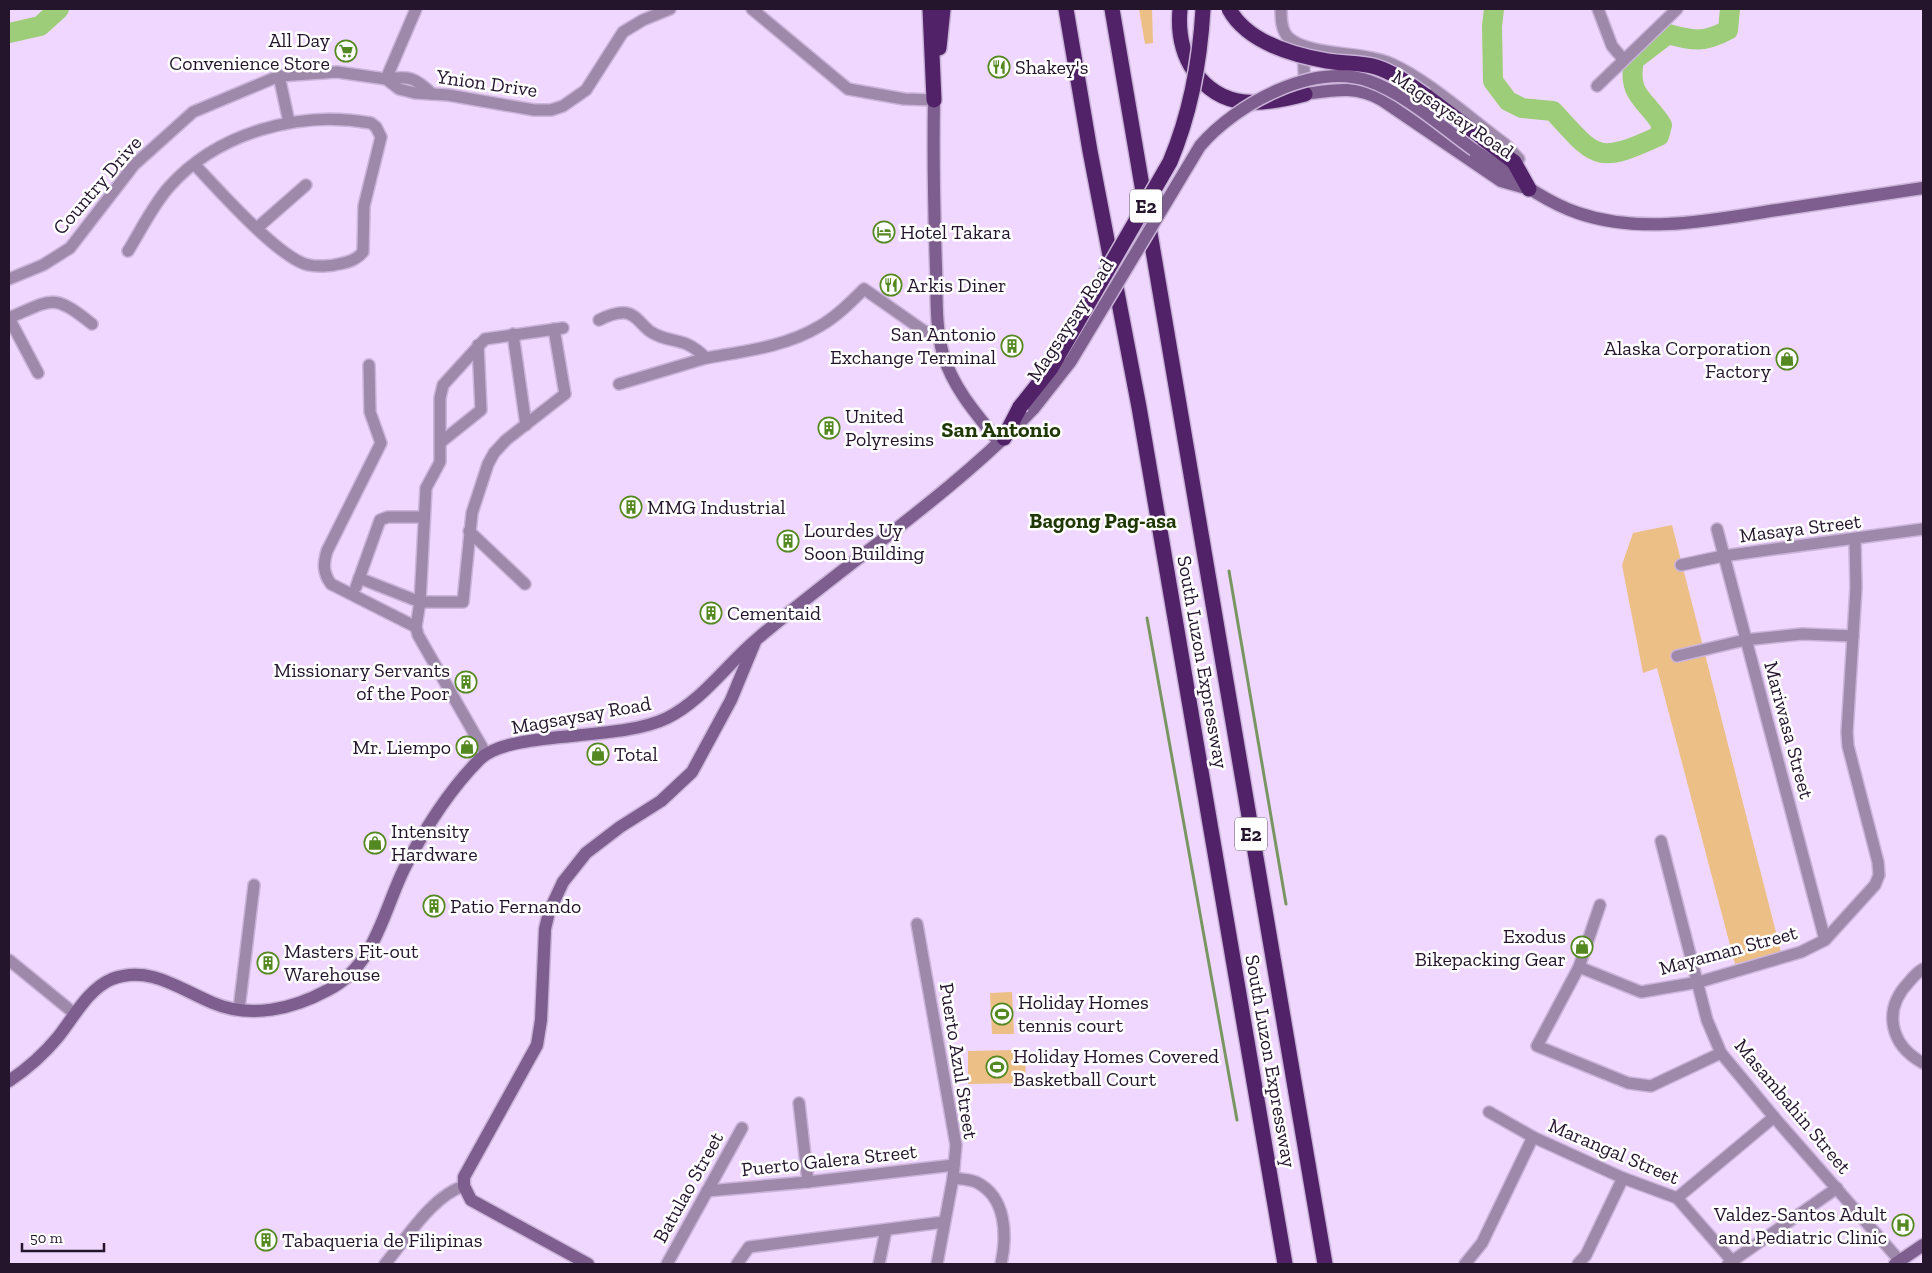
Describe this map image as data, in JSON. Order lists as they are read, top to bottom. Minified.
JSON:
{"streets":{"highway":["E2","South Luzon Expressway"],"main road":["Magsaysay Road"],"street":["Ynion Drive","Country Drive","Masaya Street","Mariwasa Street","Mayaman Street","Puerto Azul Street","Masambahin Street","Marangal Street","Puerto Galera Street","Batulao Street"]},"crossings":[["Ynion Drive","Country Drive"],["Masaya Street","Mariwasa Street"],["Masaya Street","Mayaman Street"],["Mariwasa Street","Mayaman Street"],["Mayaman Street","Masambahin Street"],["Puerto Azul Street","Puerto Galera Street"],["Puerto Galera Street","Batulao Street"]],"districts":["San Antonio","Bagong Pag-asa"],"places":{"supermarket":["All Day Convenience Store"],"restaurant":["Shakey's","Arkis Diner"],"hotel":["Hotel Takara"],"building":["San Antonio Exchange Terminal","United Polyresins","MMG Industrial","Lourdes Uy Soon Building","Cementaid","Missionary Servants of the Poor","Patio Fernando","Masters Fit-out Warehouse","Tabaqueria de Filipinas"],"shop":["Alaska Corporation Factory","Mr. Liempo","Total","Intensity Hardware","Exodus Bikepacking Gear"],"sports":["Holiday Homes tennis court","Holiday Homes Covered Basketball Court"],"hospital":["Valdez-Santos Adult and Pediatric Clinic"]},"scale_bar":"50 m"}
